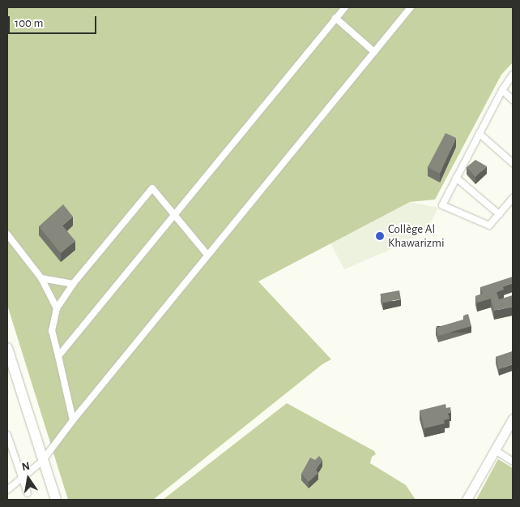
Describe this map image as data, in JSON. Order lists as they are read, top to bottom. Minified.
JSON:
{"places":["Collège Al Khawarizmi"],"scale_bar":"100 m","north":"top"}
